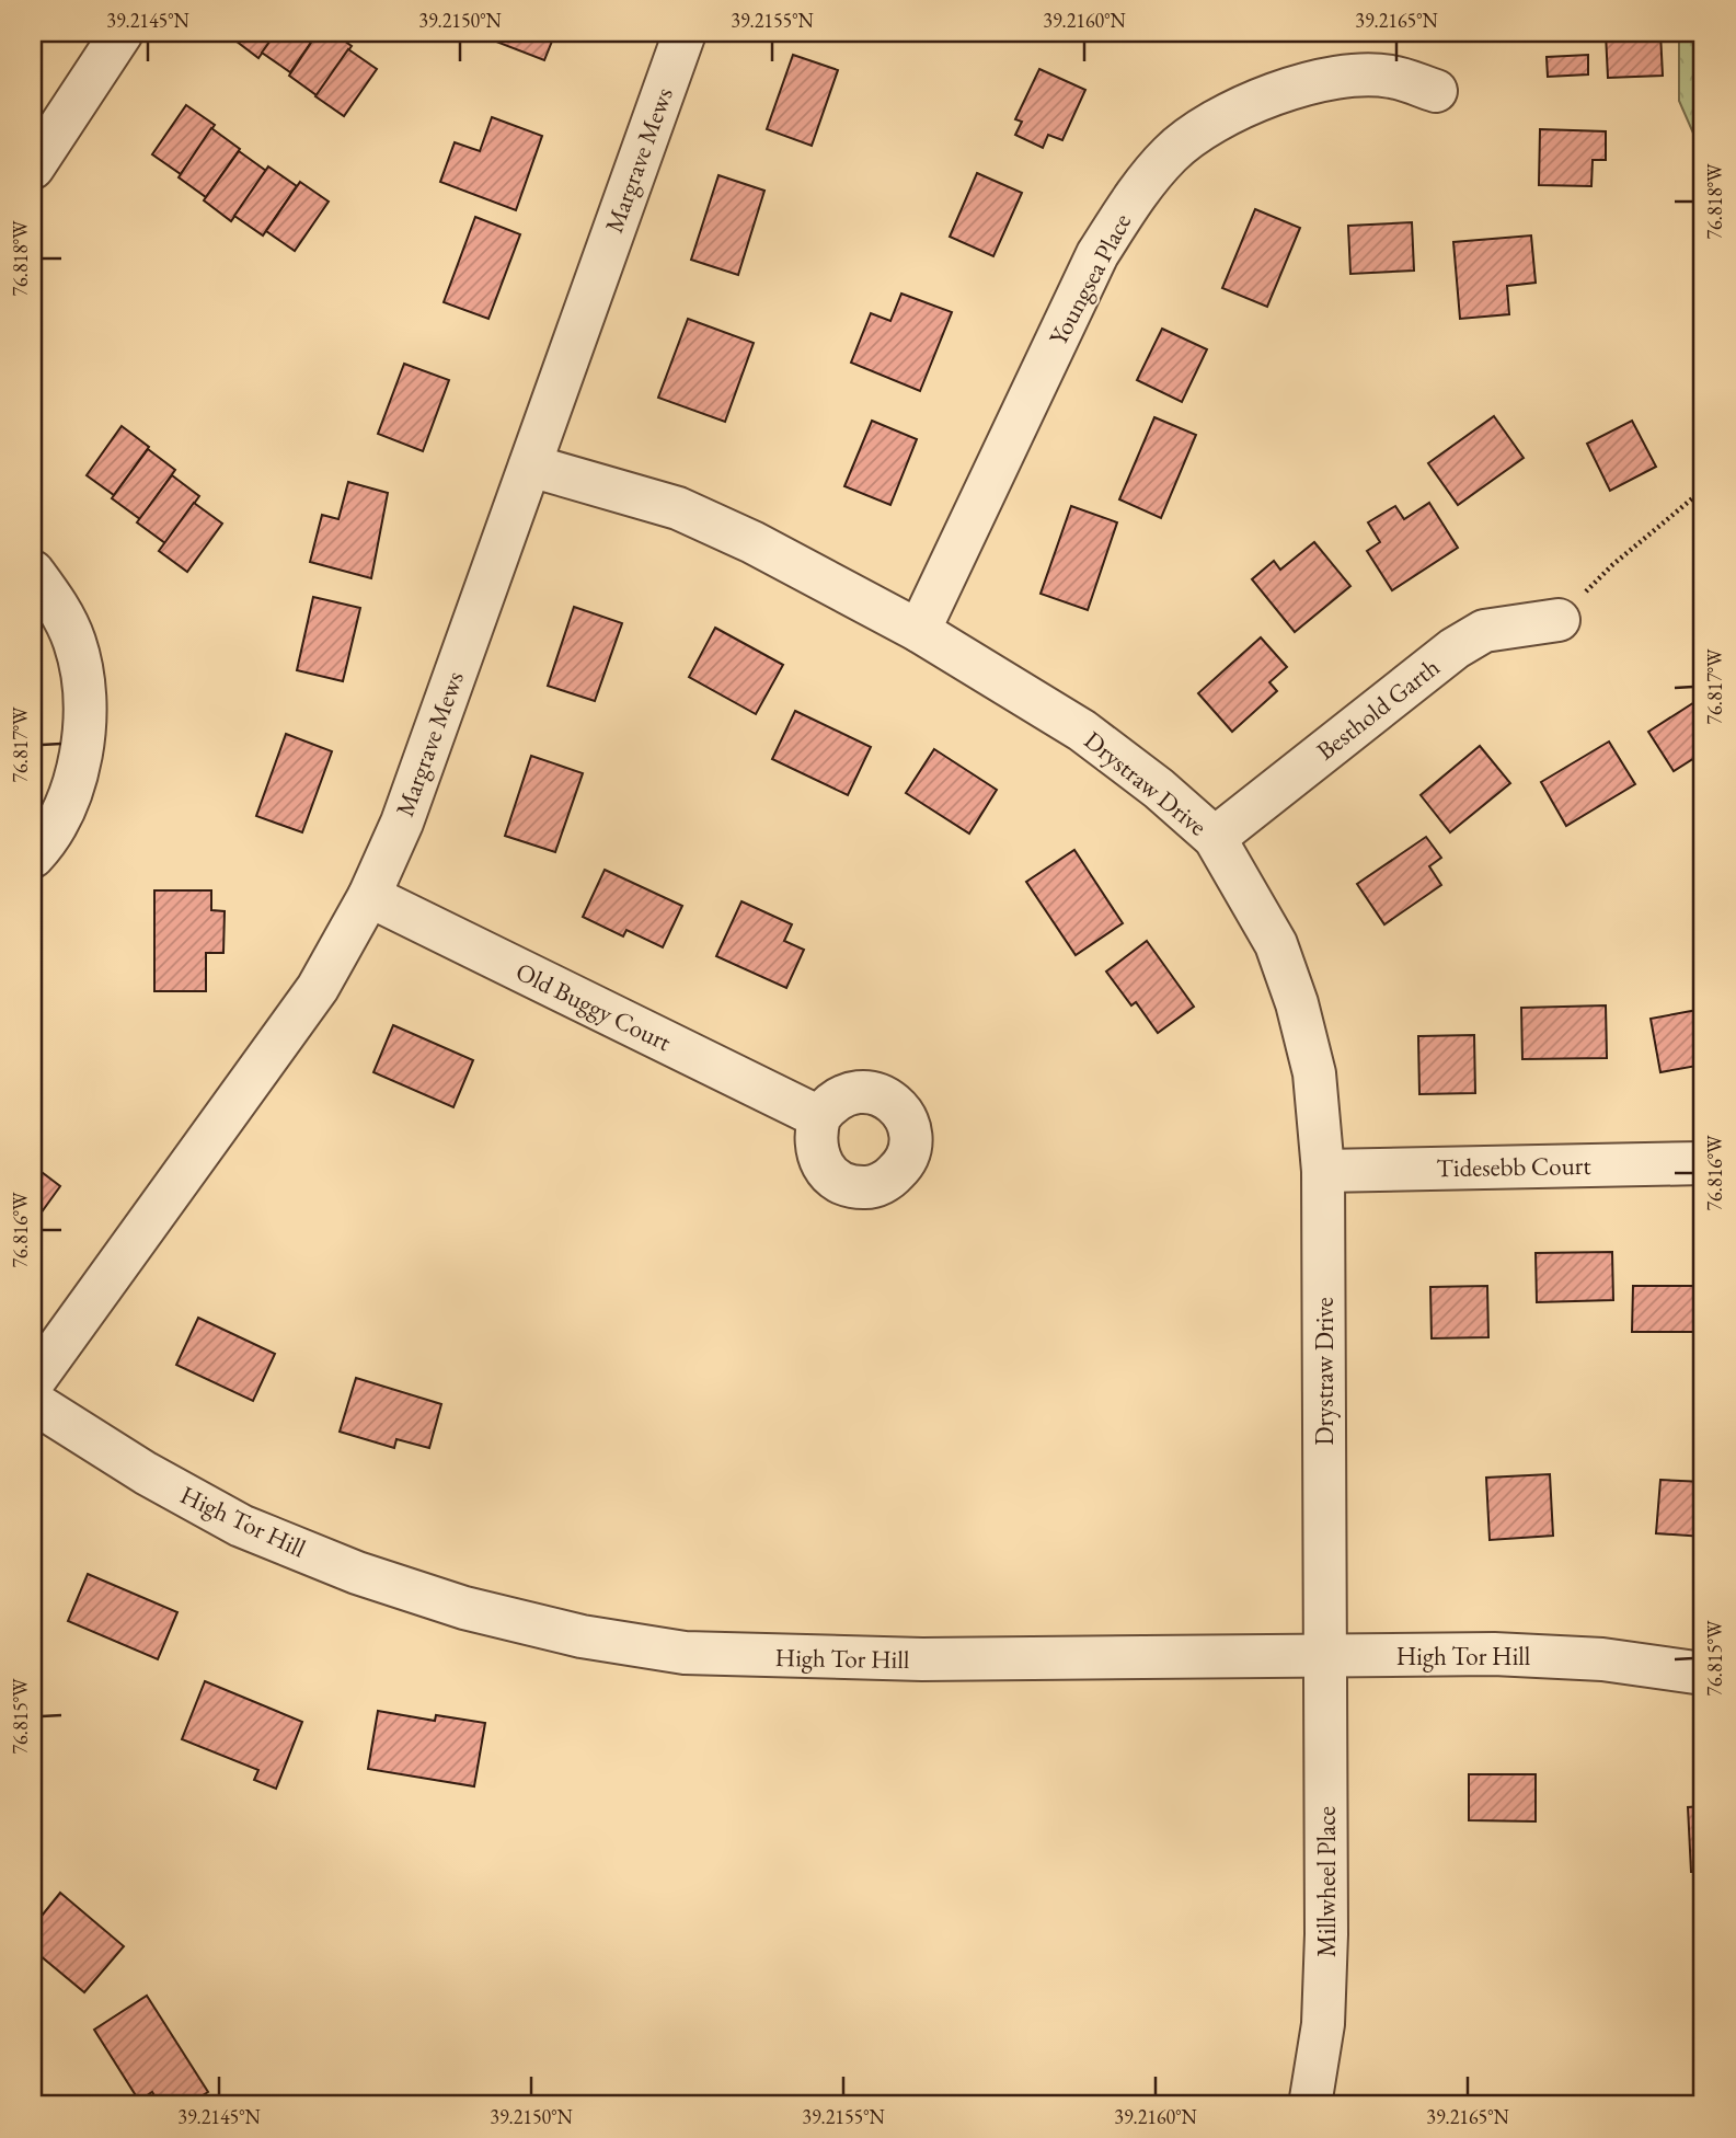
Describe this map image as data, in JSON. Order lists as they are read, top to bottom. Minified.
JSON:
{"streets":{"street":["Margrave Mews","Youngsea Place","Besthold Garth","Drystraw Drive","Old Buggy Court","Tidesebb Court","High Tor Hill","Millwheel Place"]},"crossings":[["Margrave Mews","Drystraw Drive"],["Margrave Mews","Old Buggy Court"],["Youngsea Place","Drystraw Drive"],["Besthold Garth","Drystraw Drive"],["Drystraw Drive","Tidesebb Court"],["Drystraw Drive","High Tor Hill"],["Drystraw Drive","Millwheel Place"],["High Tor Hill","Millwheel Place"]],"coordinates":["39.2145°N","39.2150°N","39.2155°N","39.2160°N","39.2165°N","76.818°W","76.817°W","76.816°W","76.815°W"]}
